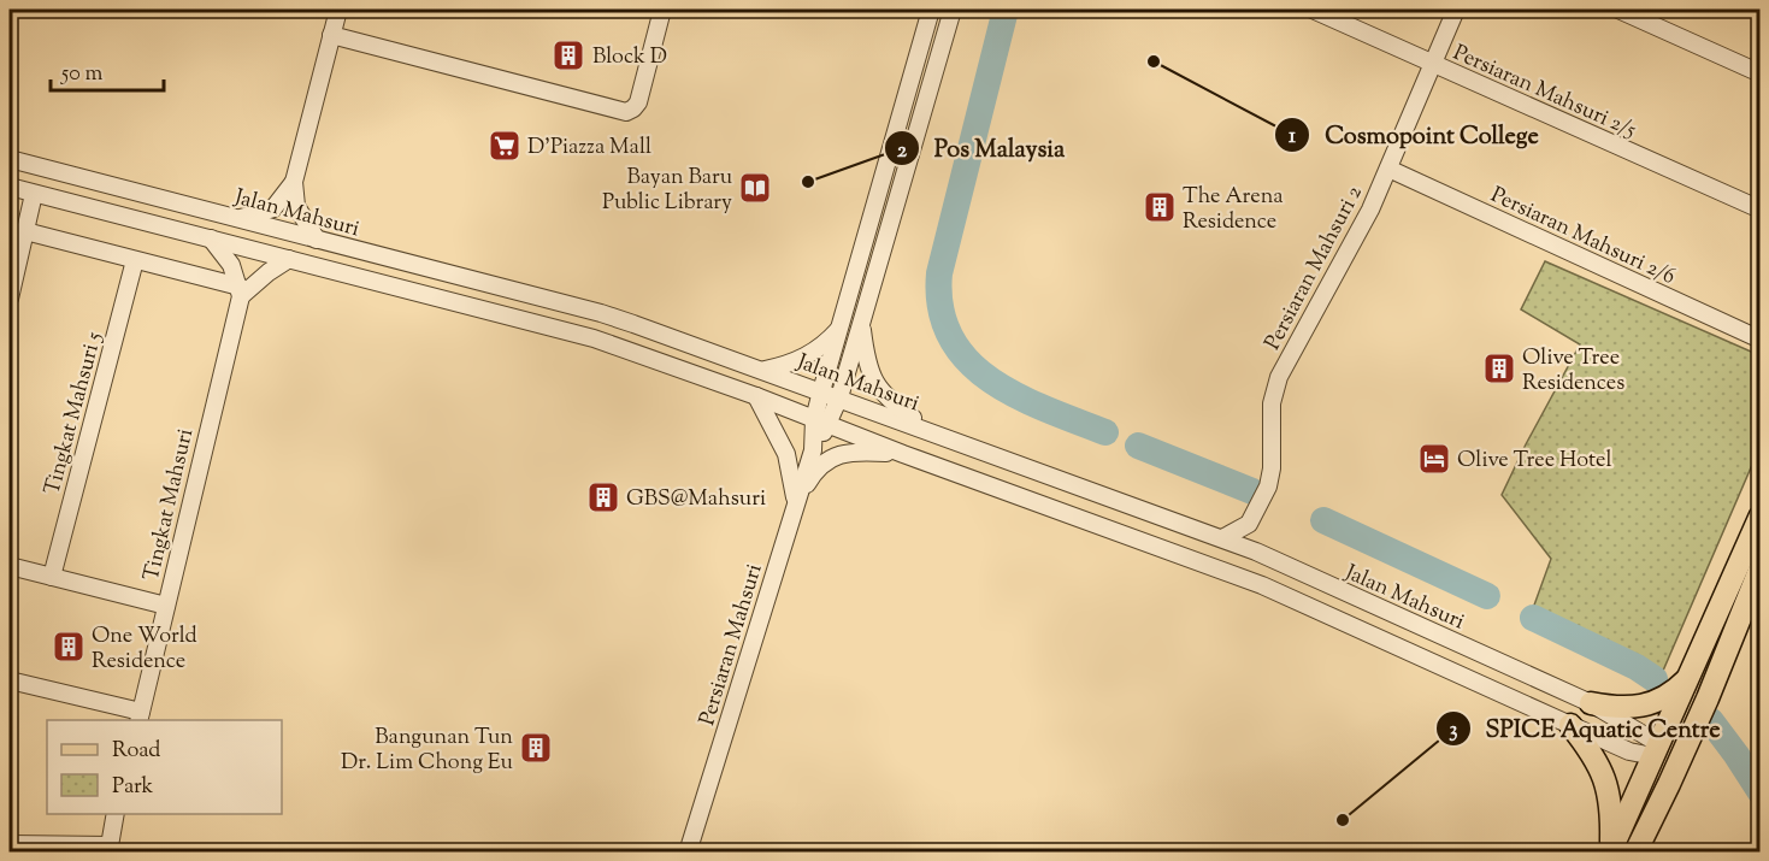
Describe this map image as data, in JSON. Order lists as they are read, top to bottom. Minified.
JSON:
{"streets":{"street":["Persiaran Mahsuri 2/5","Jalan Mahsuri","Persiaran Mahsuri 2/6","Persiaran Mahsuri 2","Tingkat Mahsuri 5","Tingkat Mahsuri","Persiaran Mahsuri"]},"crossings":[["Persiaran Mahsuri 2/5","Persiaran Mahsuri 2"],["Jalan Mahsuri","Persiaran Mahsuri 2"],["Jalan Mahsuri","Persiaran Mahsuri"],["Persiaran Mahsuri 2/6","Persiaran Mahsuri 2"]],"places":{"building":["Block D","The Arena Residence","Olive Tree Residences","GBS@Mahsuri","One World Residence","Bangunan Tun Dr. Lim Chong Eu"],"other":["Cosmopoint College","Pos Malaysia","SPICE Aquatic Centre"],"supermarket":["D'Piazza Mall"],"library":["Bayan Baru Public Library"],"hotel":["Olive Tree Hotel"]},"legend":["Road","Park"],"scale_bar":"50 m"}
